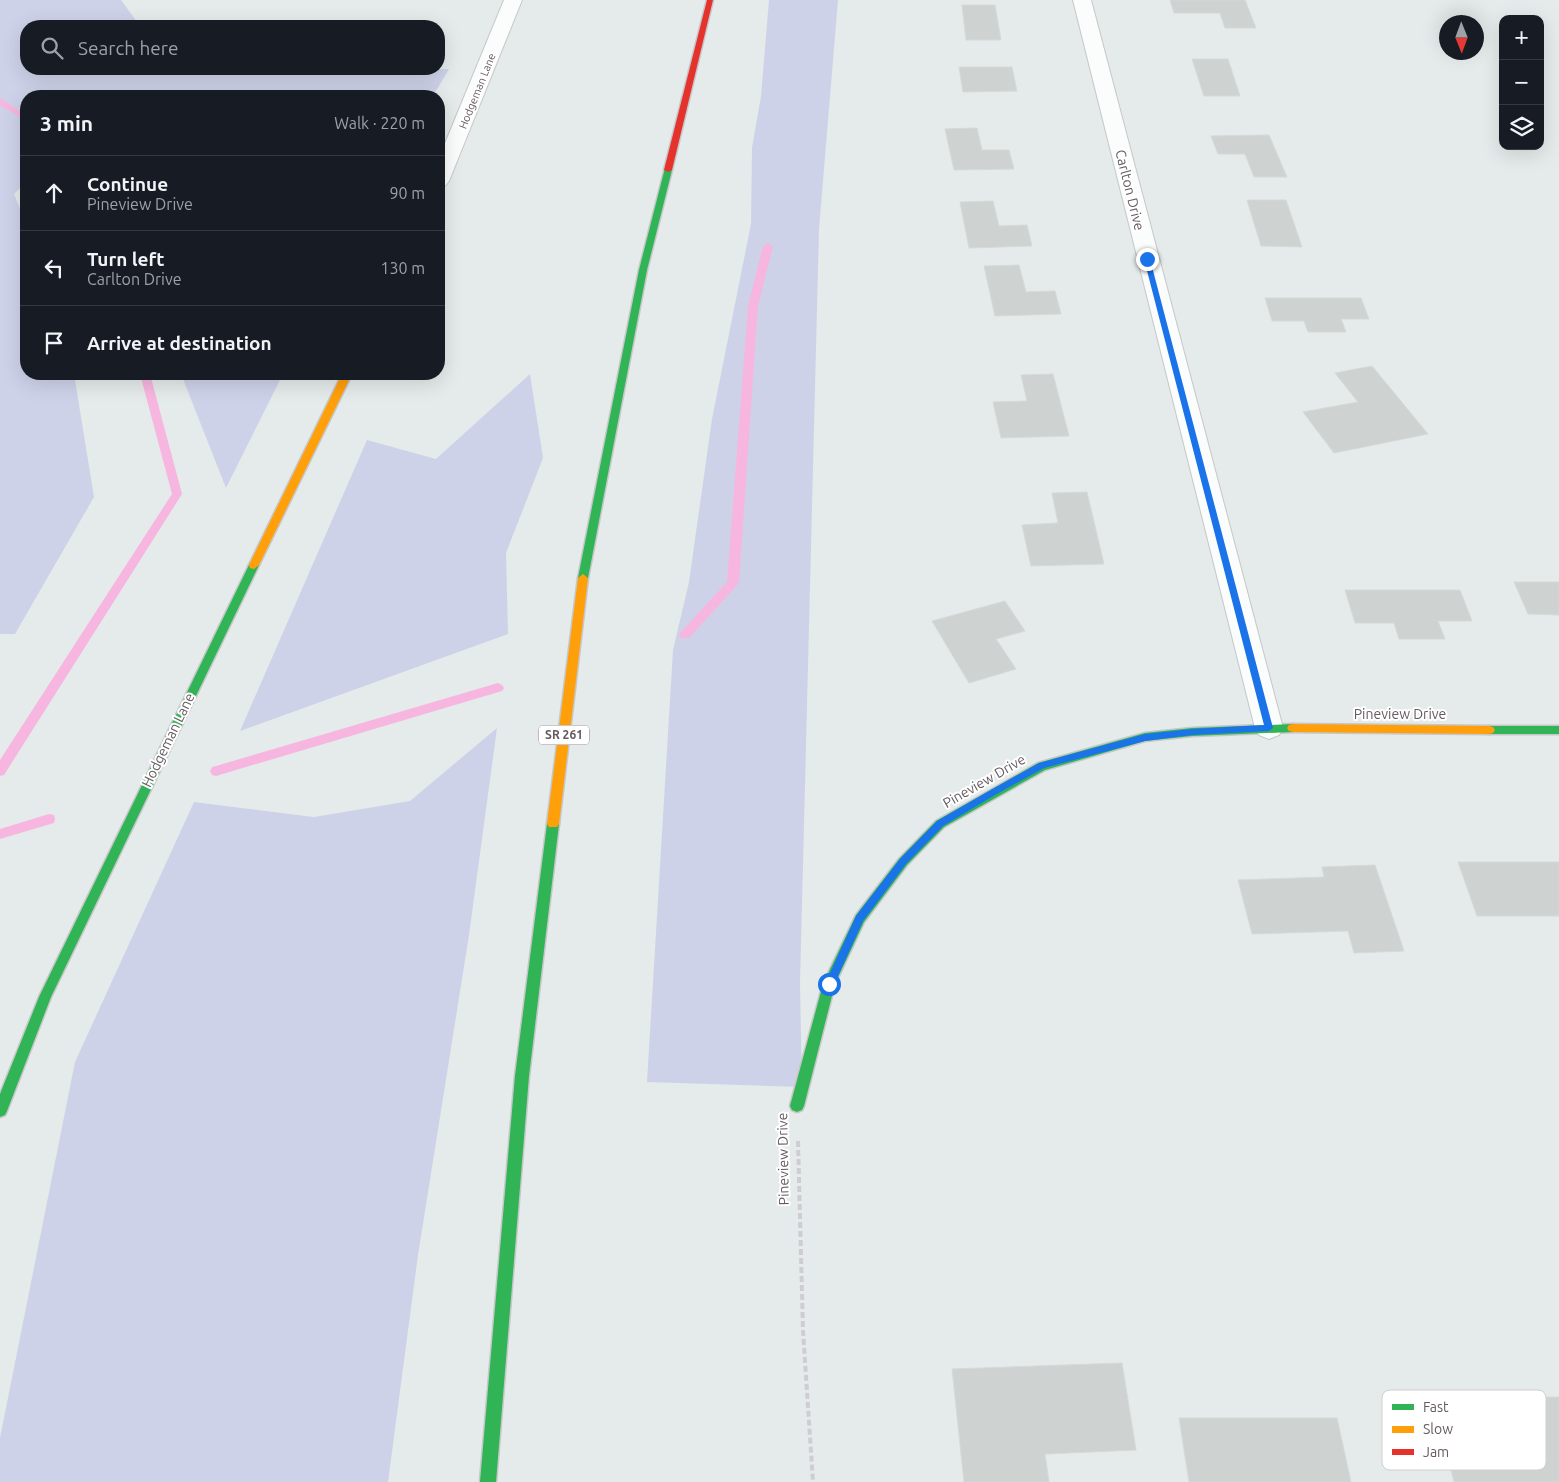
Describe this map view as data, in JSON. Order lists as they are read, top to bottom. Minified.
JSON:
{"streets":{"main road":["Hodgeman Lane","Pineview Drive","SR 261"],"street":["Carlton Drive"]},"crossings":[["Carlton Drive","Pineview Drive"]],"legend":["Fast","Slow","Jam"],"north":"bottom","page":{"map_buttons":["+","−"],"search":"Search here","heading":["3 min","Walk · 220 m"],"list":[["Continue","Pineview Drive","90 m"],["Turn left","Carlton Drive","130 m"],"Arrive at destination"]}}
